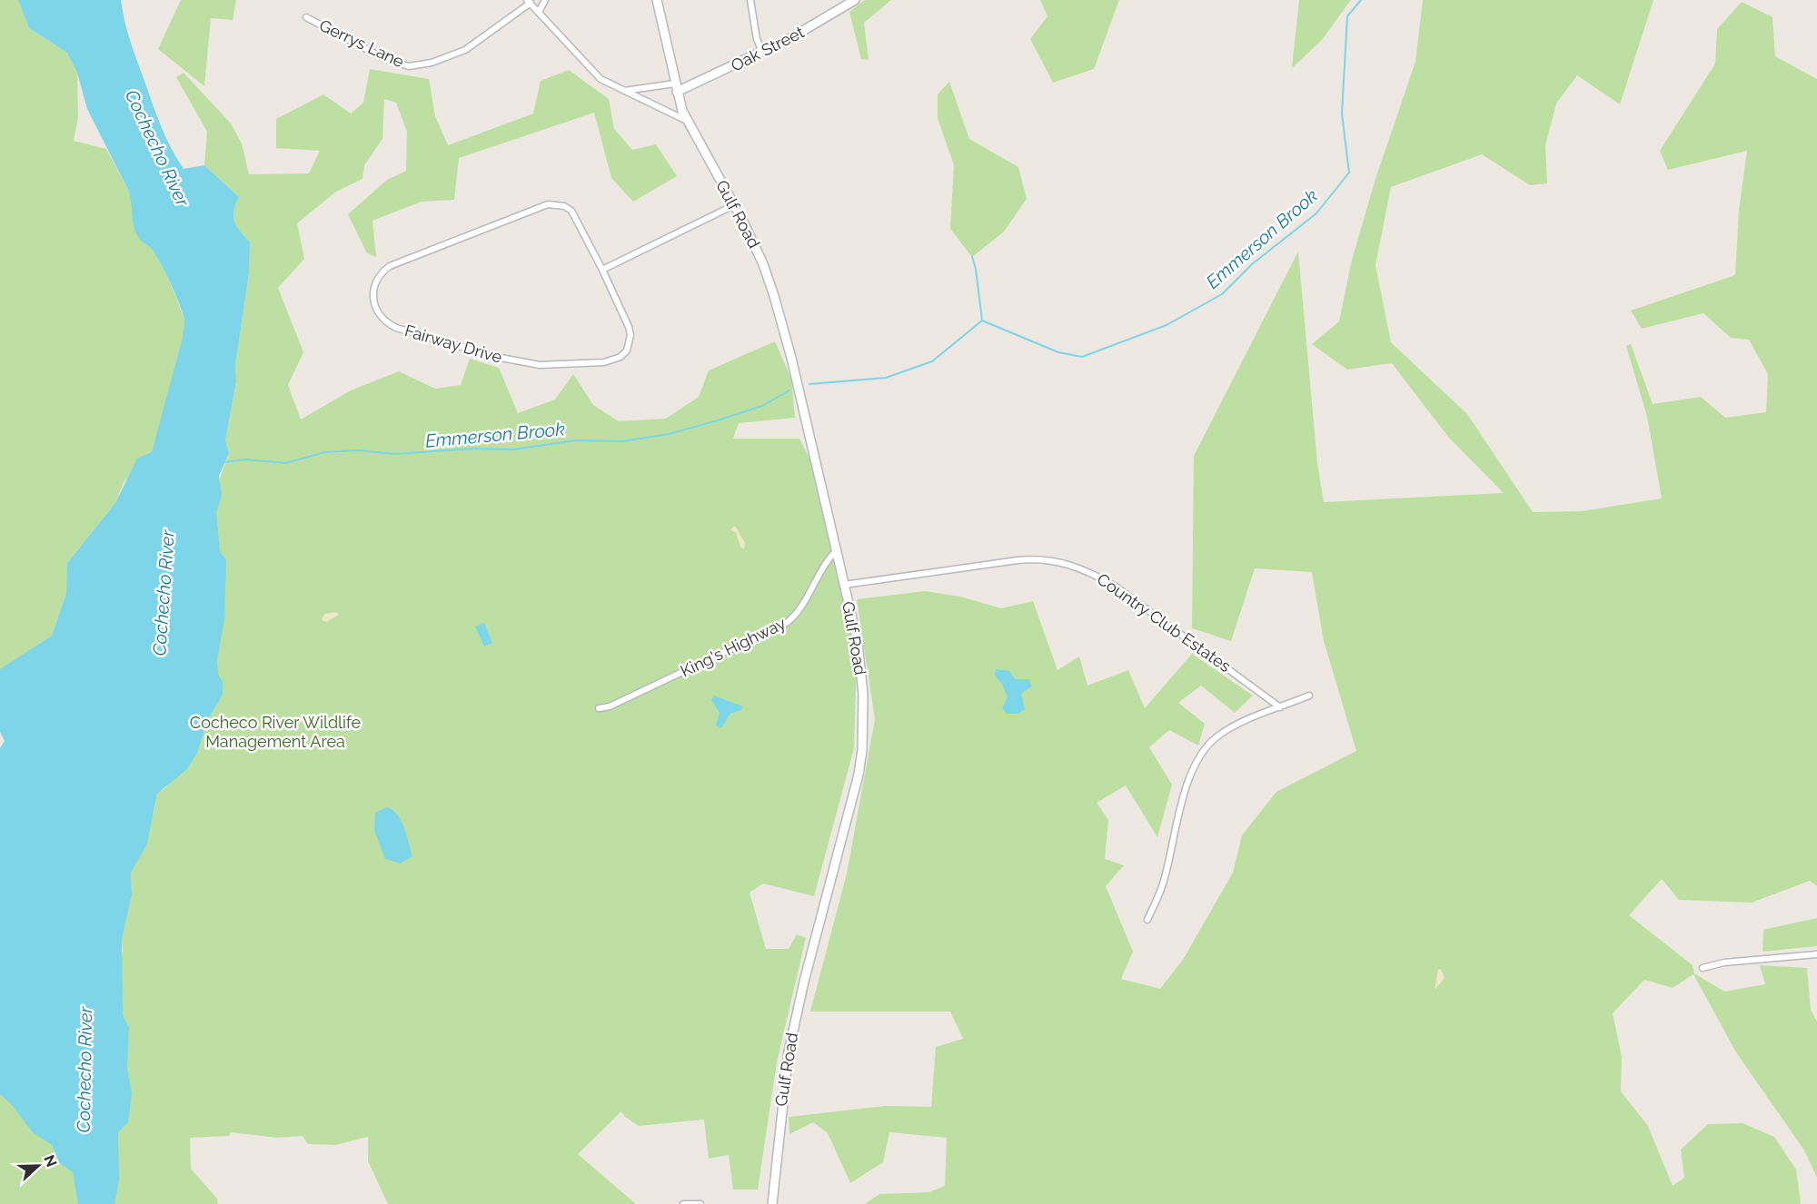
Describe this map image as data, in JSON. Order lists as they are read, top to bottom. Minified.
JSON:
{"streets":{"street":["Gerrys Lane","Oak Street","Gulf Road","Fairway Drive","Country Club Estates","King's Highway"]},"crossings":[["Oak Street","Gulf Road"],["Gulf Road","Country Club Estates"],["Gulf Road","King's Highway"]],"water":["Cochecho River","Emmerson Brook"],"parks":["Cocheco River Wildlife Management Area"],"north":"right"}
